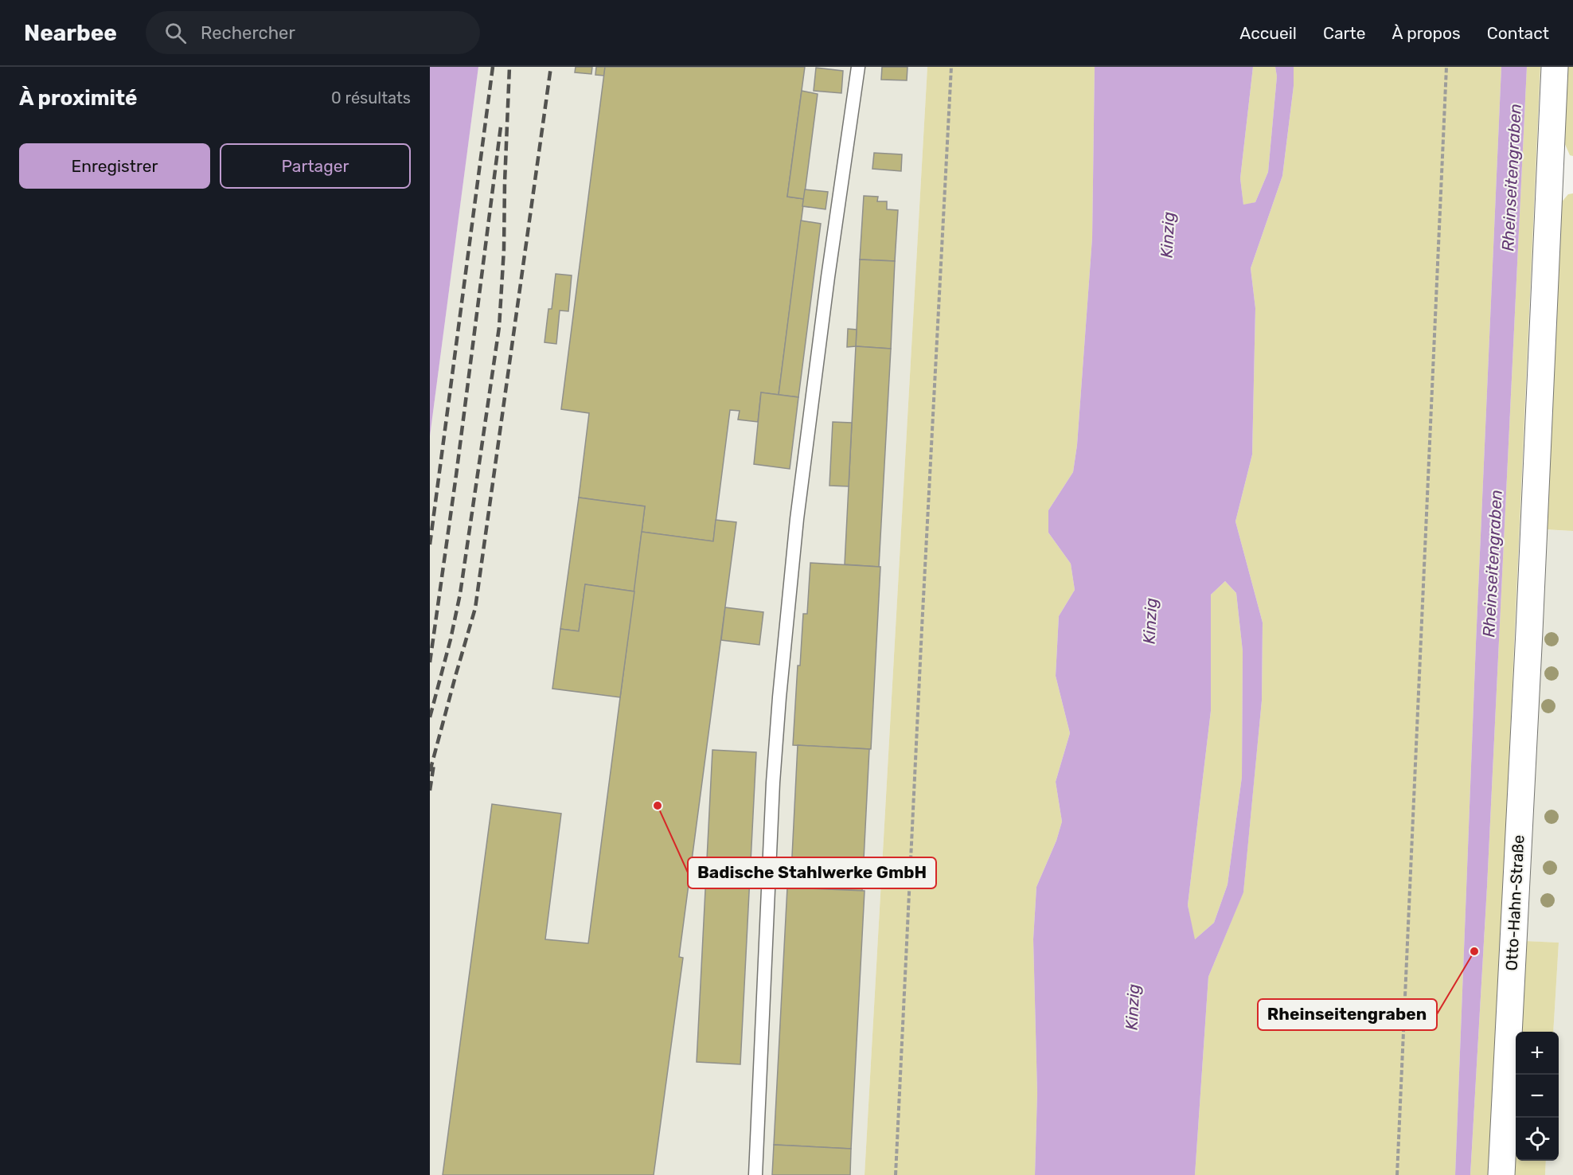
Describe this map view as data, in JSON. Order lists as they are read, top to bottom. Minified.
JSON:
{"streets":{"street":["Otto-Hahn-Straße"]},"water":["Rheinseitengraben","Kinzig"],"places":["Badische Stahlwerke GmbH","Rheinseitengraben"],"page":{"header":"Nearbee","search":"Rechercher","nav":["Accueil","Carte","À propos","Contact"],"heading":["À proximité","0 résultats"],"buttons":["Enregistrer","Partager"],"map_buttons":["+","−"]}}
